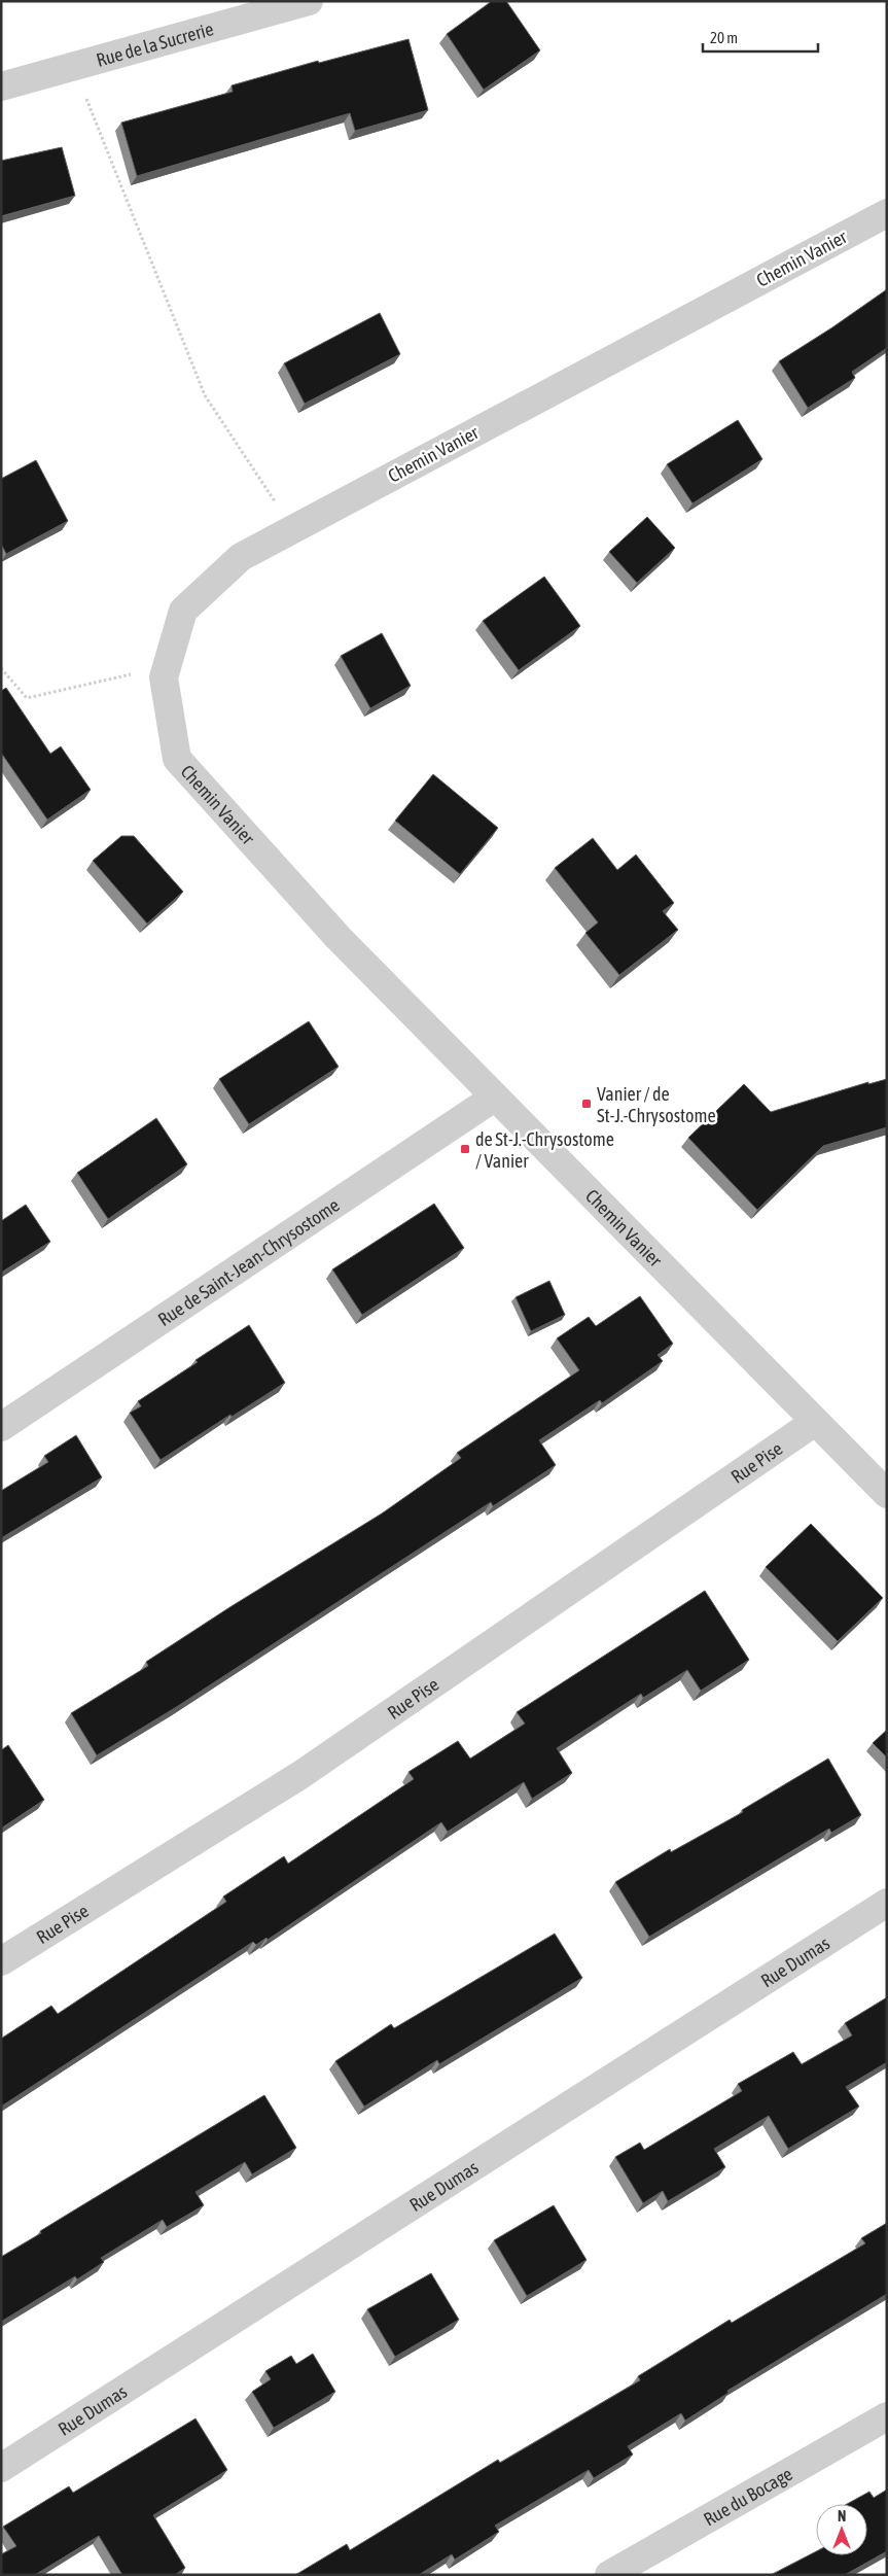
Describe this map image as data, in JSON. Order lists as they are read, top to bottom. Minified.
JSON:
{"streets":{"street":["Rue de la Sucrerie","Chemin Vanier","Rue de Saint-Jean-Chrysostome","Rue Pise","Rue Dumas","Rue du Bocage"]},"crossings":[["Chemin Vanier","Rue de Saint-Jean-Chrysostome"],["Chemin Vanier","Rue Pise"]],"places":{"transit":["Vanier / de St-J.-Chrysostome","de St-J.-Chrysostome / Vanier"]},"scale_bar":"20 m","north":"top"}
